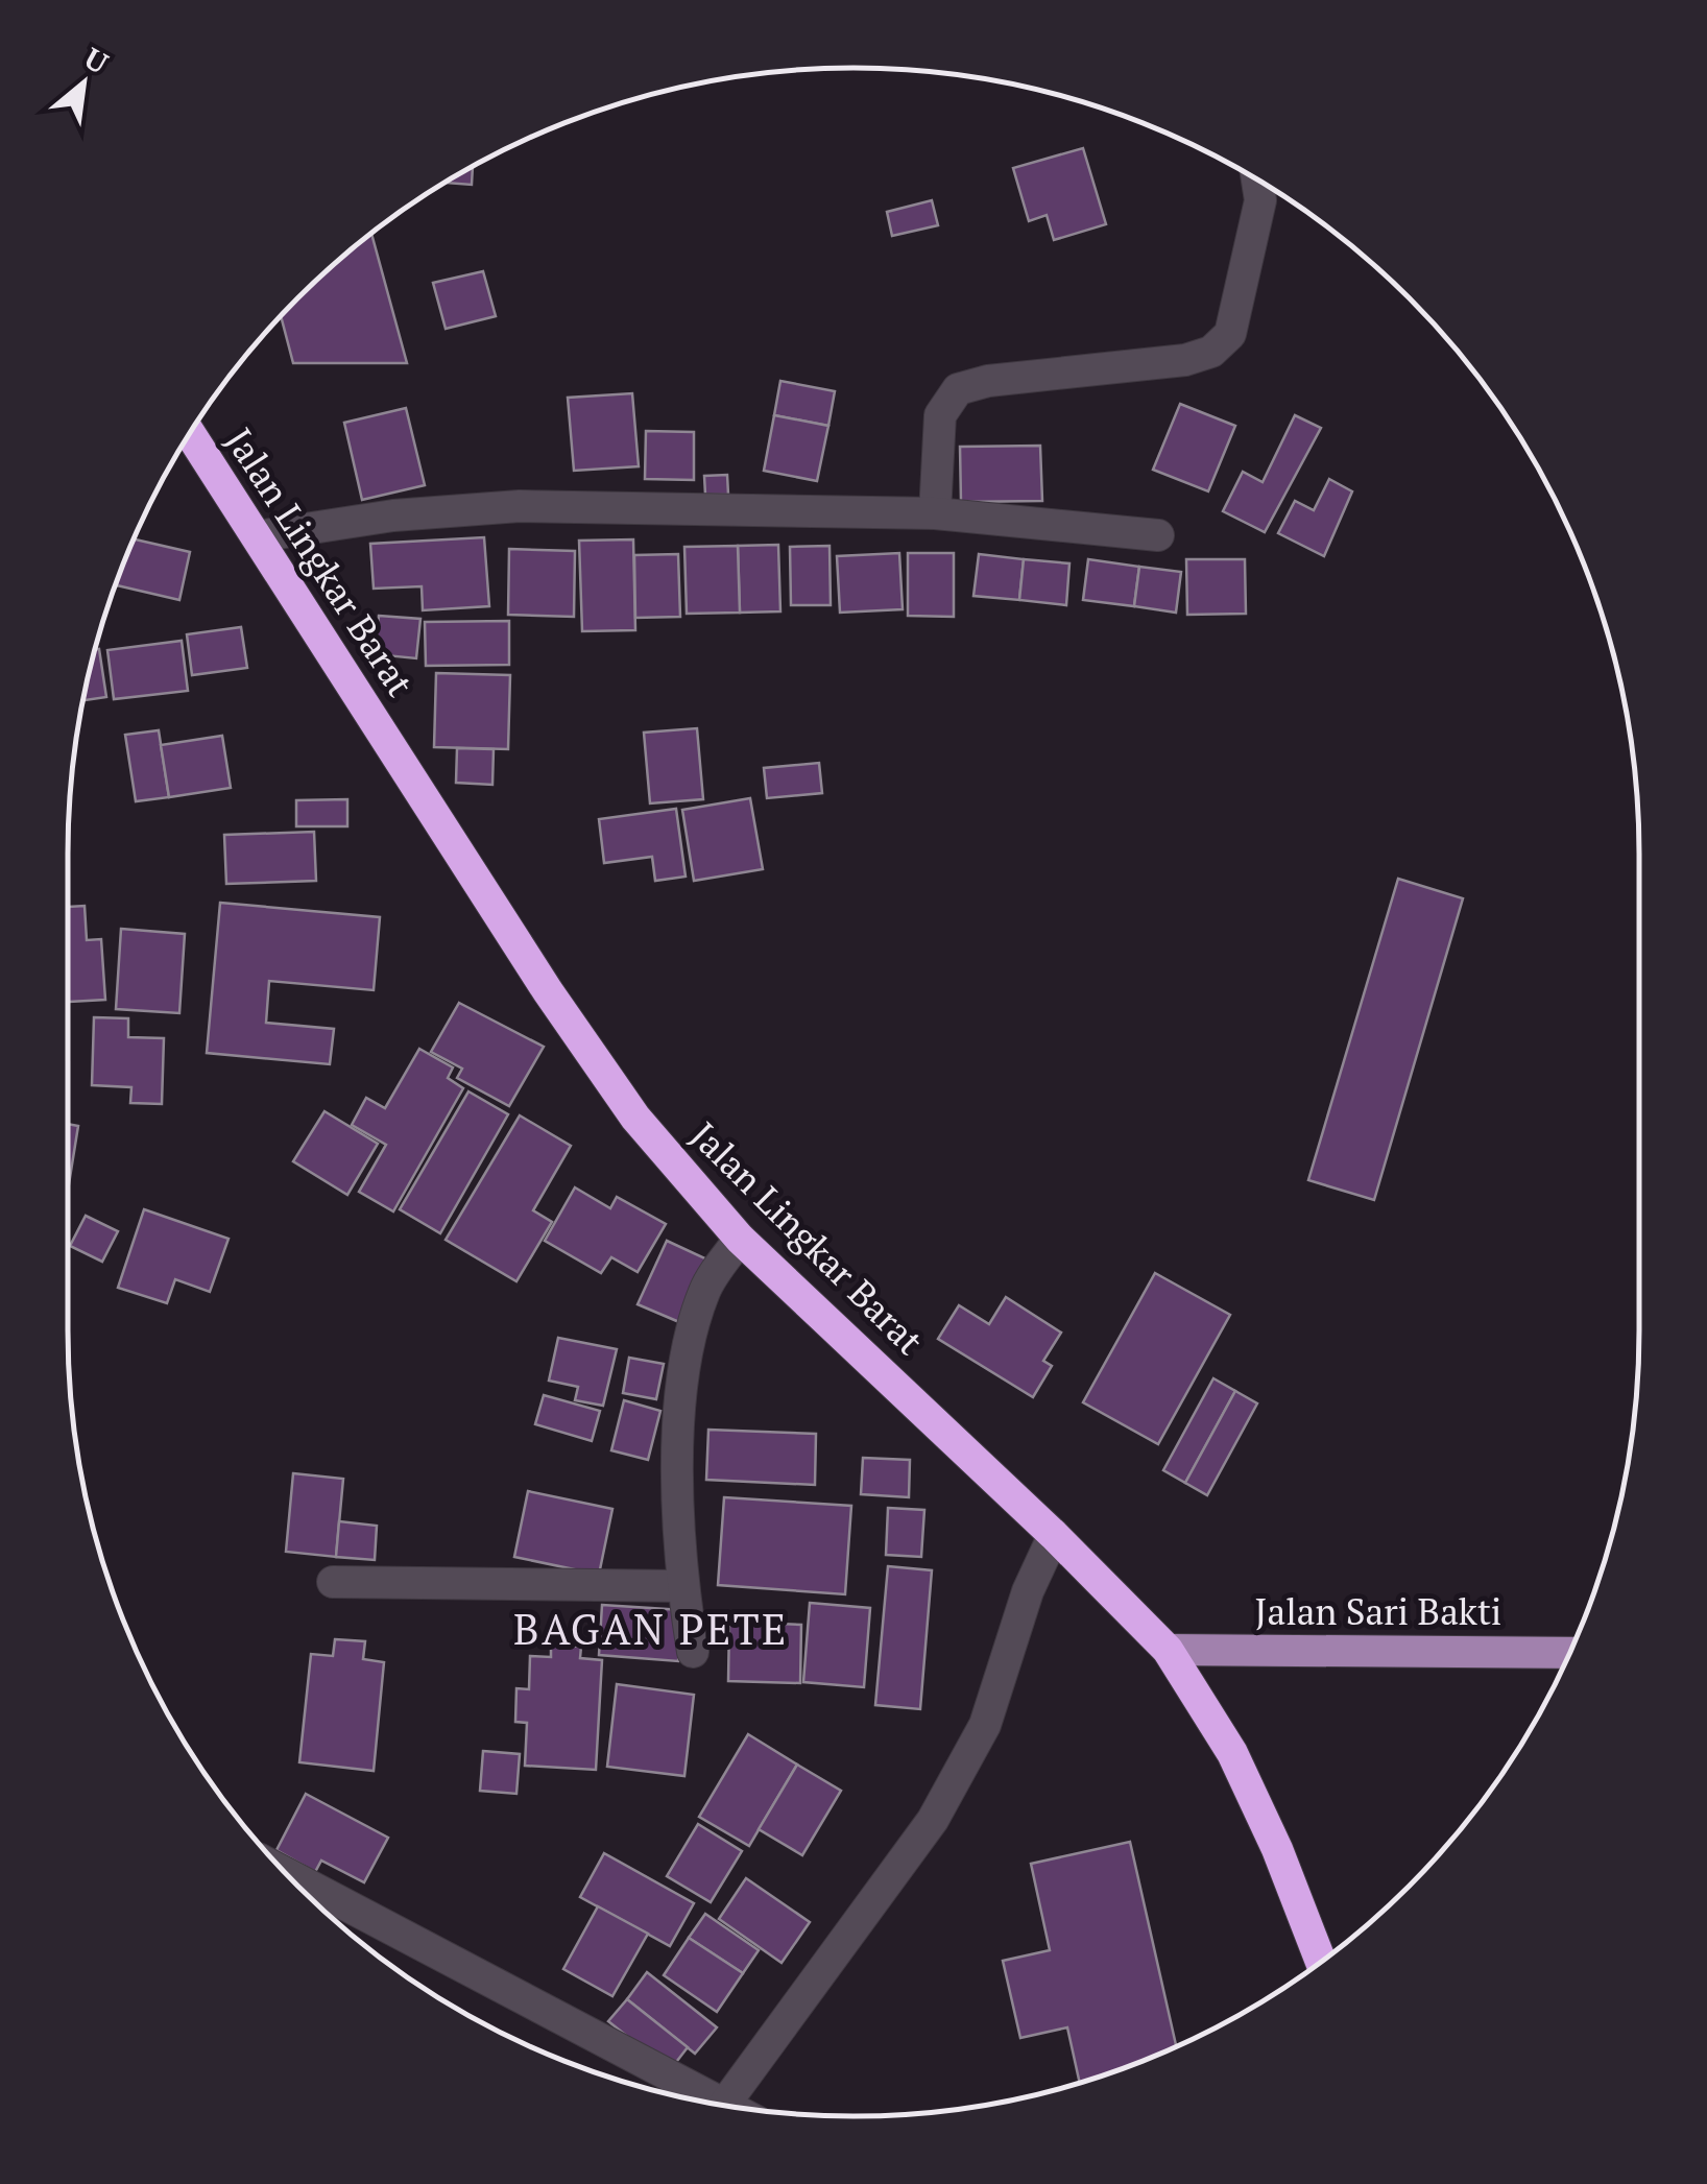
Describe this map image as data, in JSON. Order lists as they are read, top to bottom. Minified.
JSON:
{"streets":{"highway":["Jalan Lingkar Barat"],"main road":["Jalan Sari Bakti"]},"crossings":[["Jalan Lingkar Barat","Jalan Sari Bakti"]],"districts":["BAGAN PETE"],"north":"top right"}
